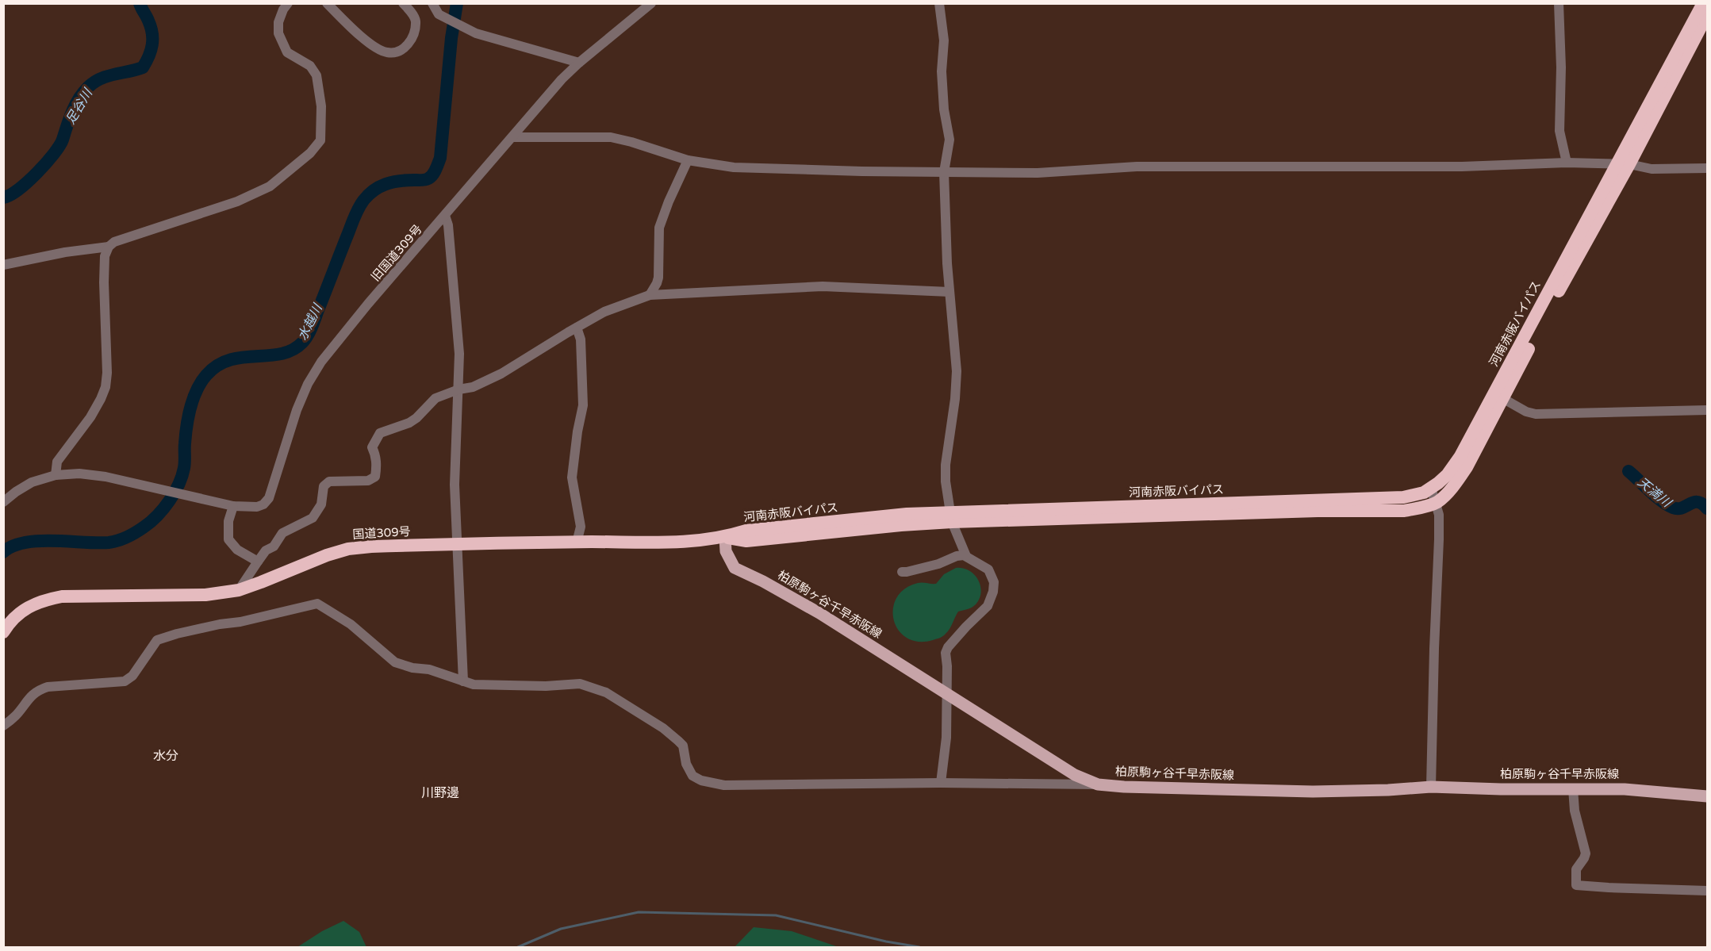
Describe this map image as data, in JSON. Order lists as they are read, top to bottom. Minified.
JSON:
{"streets":{"highway":["河南赤阪バイパス","国道309号"],"main road":["柏原駒ヶ谷千早赤阪線"],"street":["旧国道309号"]},"crossings":[["河南赤阪バイパス","国道309号"],["河南赤阪バイパス","柏原駒ヶ谷千早赤阪線"],["国道309号","柏原駒ヶ谷千早赤阪線"]],"districts":["水分","川野邊"],"water":["足谷川","水越川","天満川"]}
